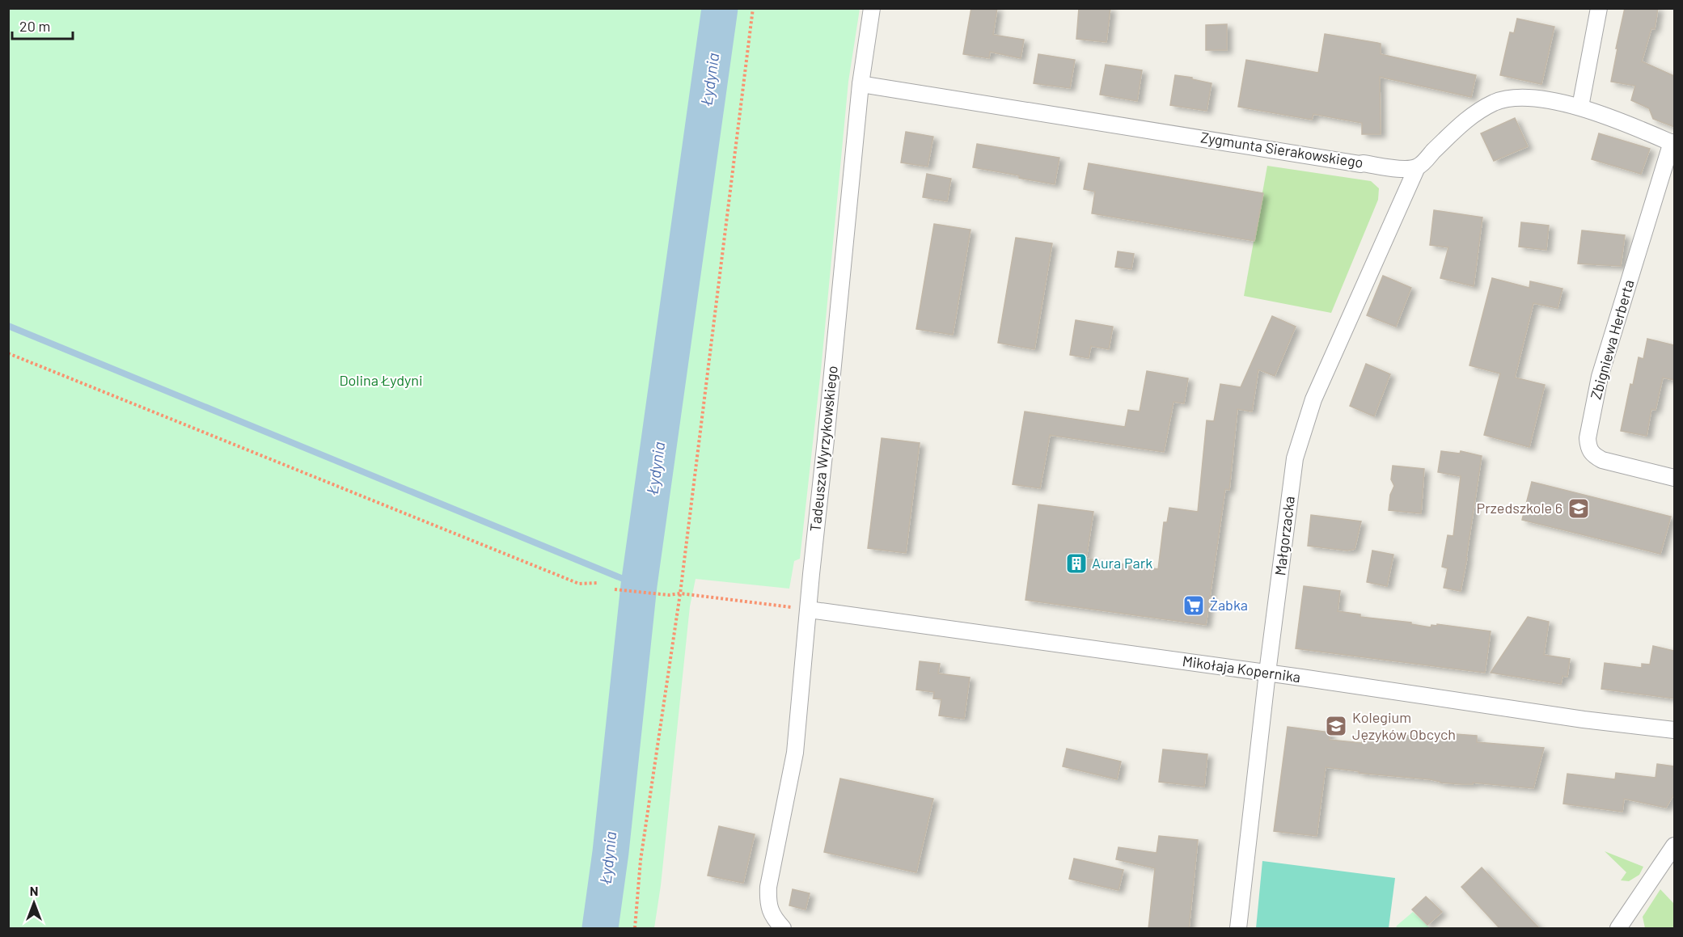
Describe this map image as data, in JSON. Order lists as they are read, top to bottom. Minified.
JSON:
{"streets":{"street":["Zygmunta Sierakowskiego","Zbigniewa Herberta","Tadeusza Wyrzykowskiego","Małgorzacka","Mikołaja Kopernika"]},"crossings":[["Zygmunta Sierakowskiego","Tadeusza Wyrzykowskiego"],["Zygmunta Sierakowskiego","Małgorzacka"],["Tadeusza Wyrzykowskiego","Mikołaja Kopernika"],["Małgorzacka","Mikołaja Kopernika"]],"water":["Łydynia"],"parks":["Dolina Łydyni"],"places":{"school or university":["Przedszkole 6","Kolegium Języków Obcych"],"building":["Aura Park"],"supermarket":["Żabka"]},"scale_bar":"20 m","north":"top"}
